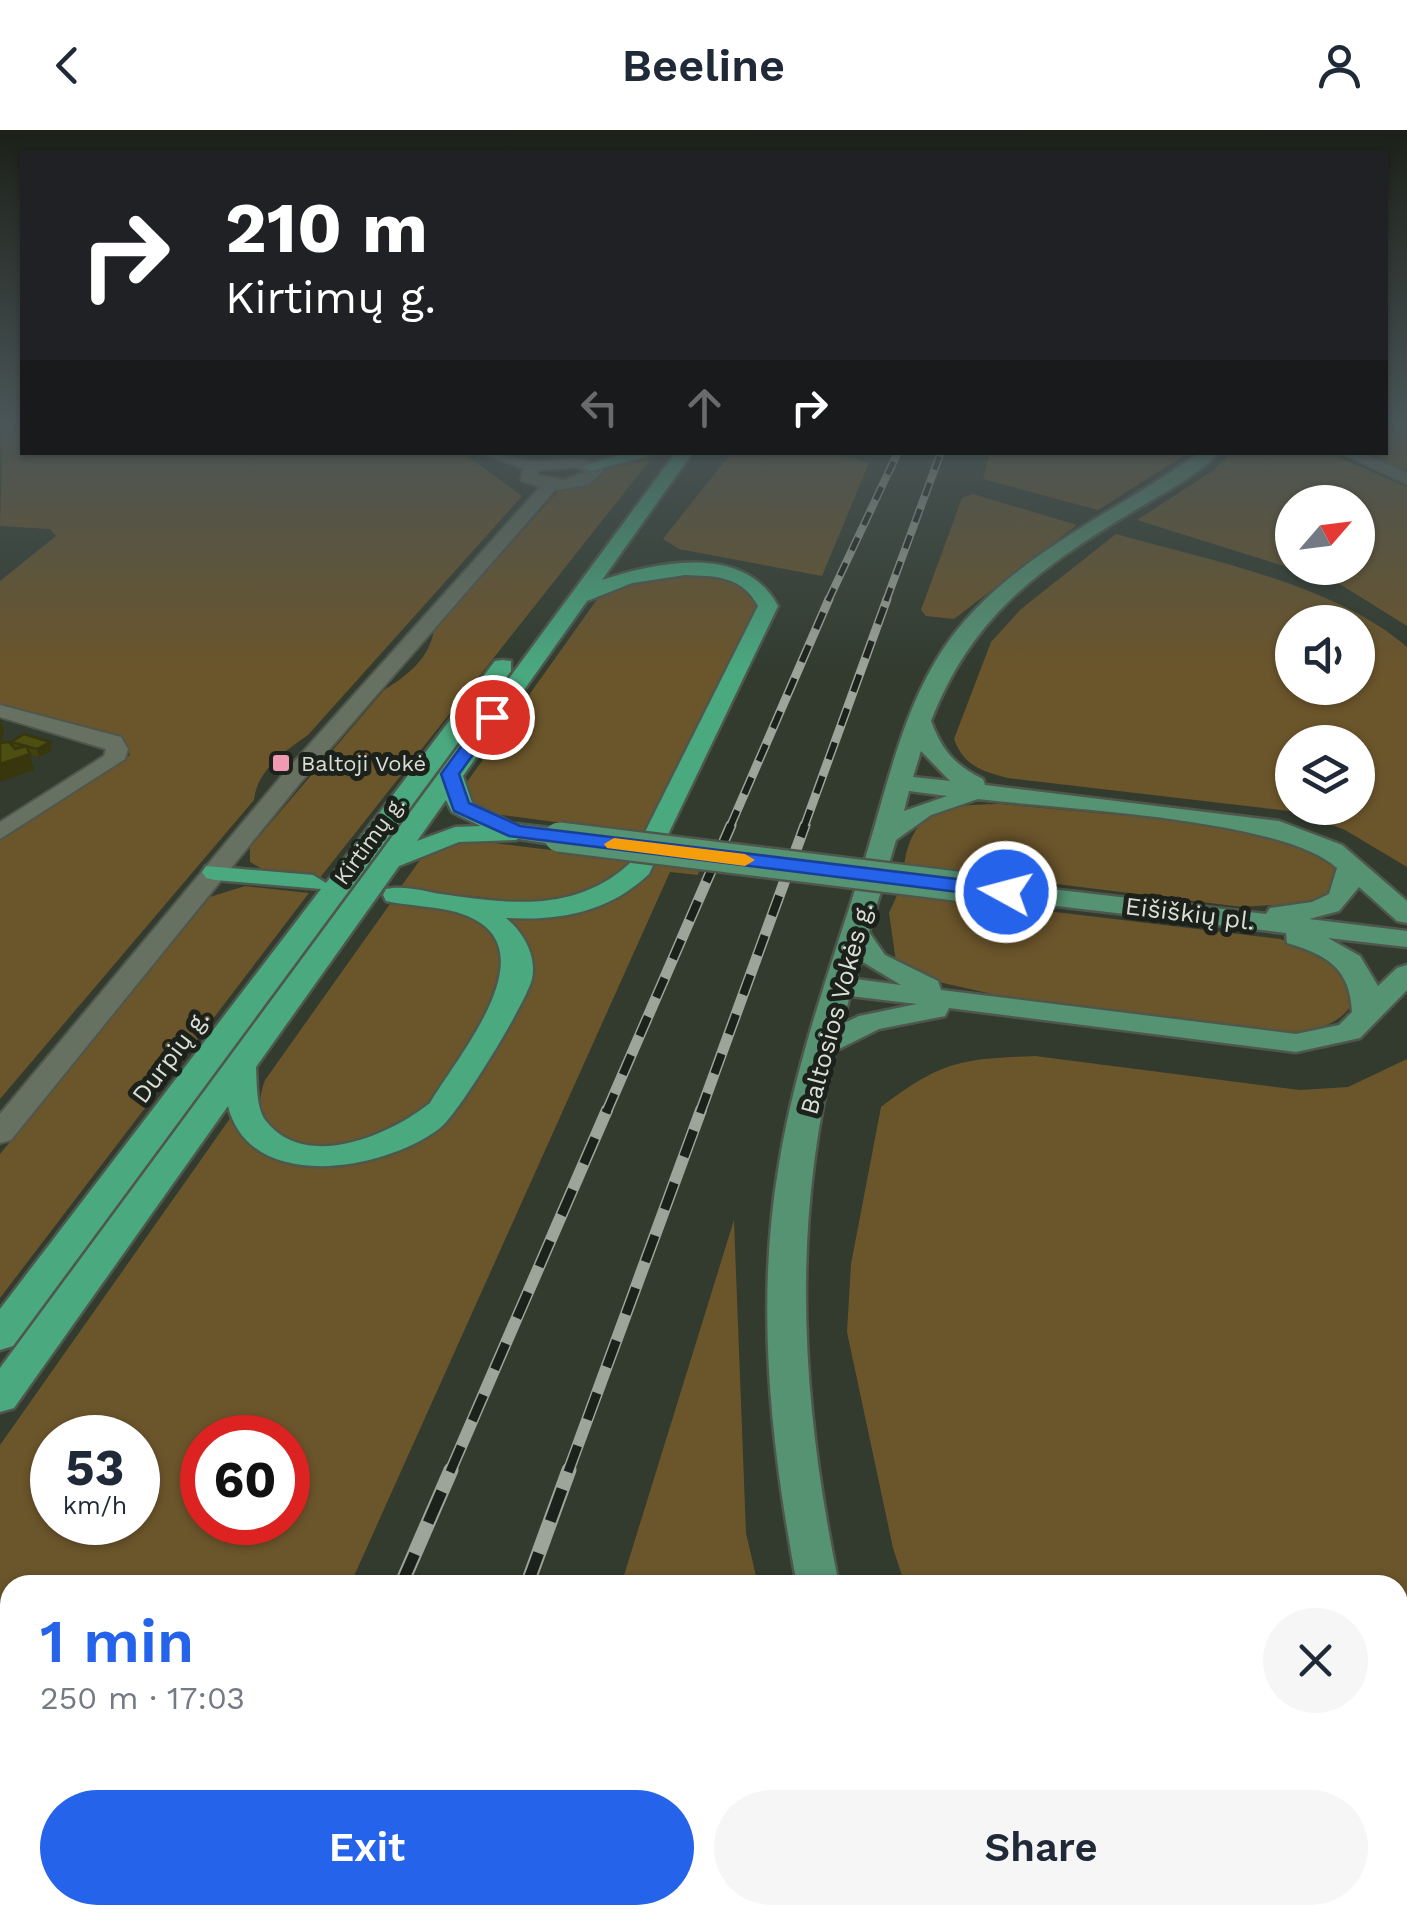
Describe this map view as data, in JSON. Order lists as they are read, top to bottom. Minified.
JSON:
{"streets":{"highway":["Kirtimų g.","Durpių g."],"main road":["Eišiškių pl.","Baltosios Vokės g."]},"crossings":[["Kirtimų g.","Durpių g."]],"places":{"transit":["Baltoji Vokė"]},"north":"top right","page":{"header":"Beeline","turn":["210 m","Kirtimų g."],"speed":"53 km/h","limit":"60","heading":["1 min","250 m · 17:03"],"buttons":["Exit","Share"]}}
